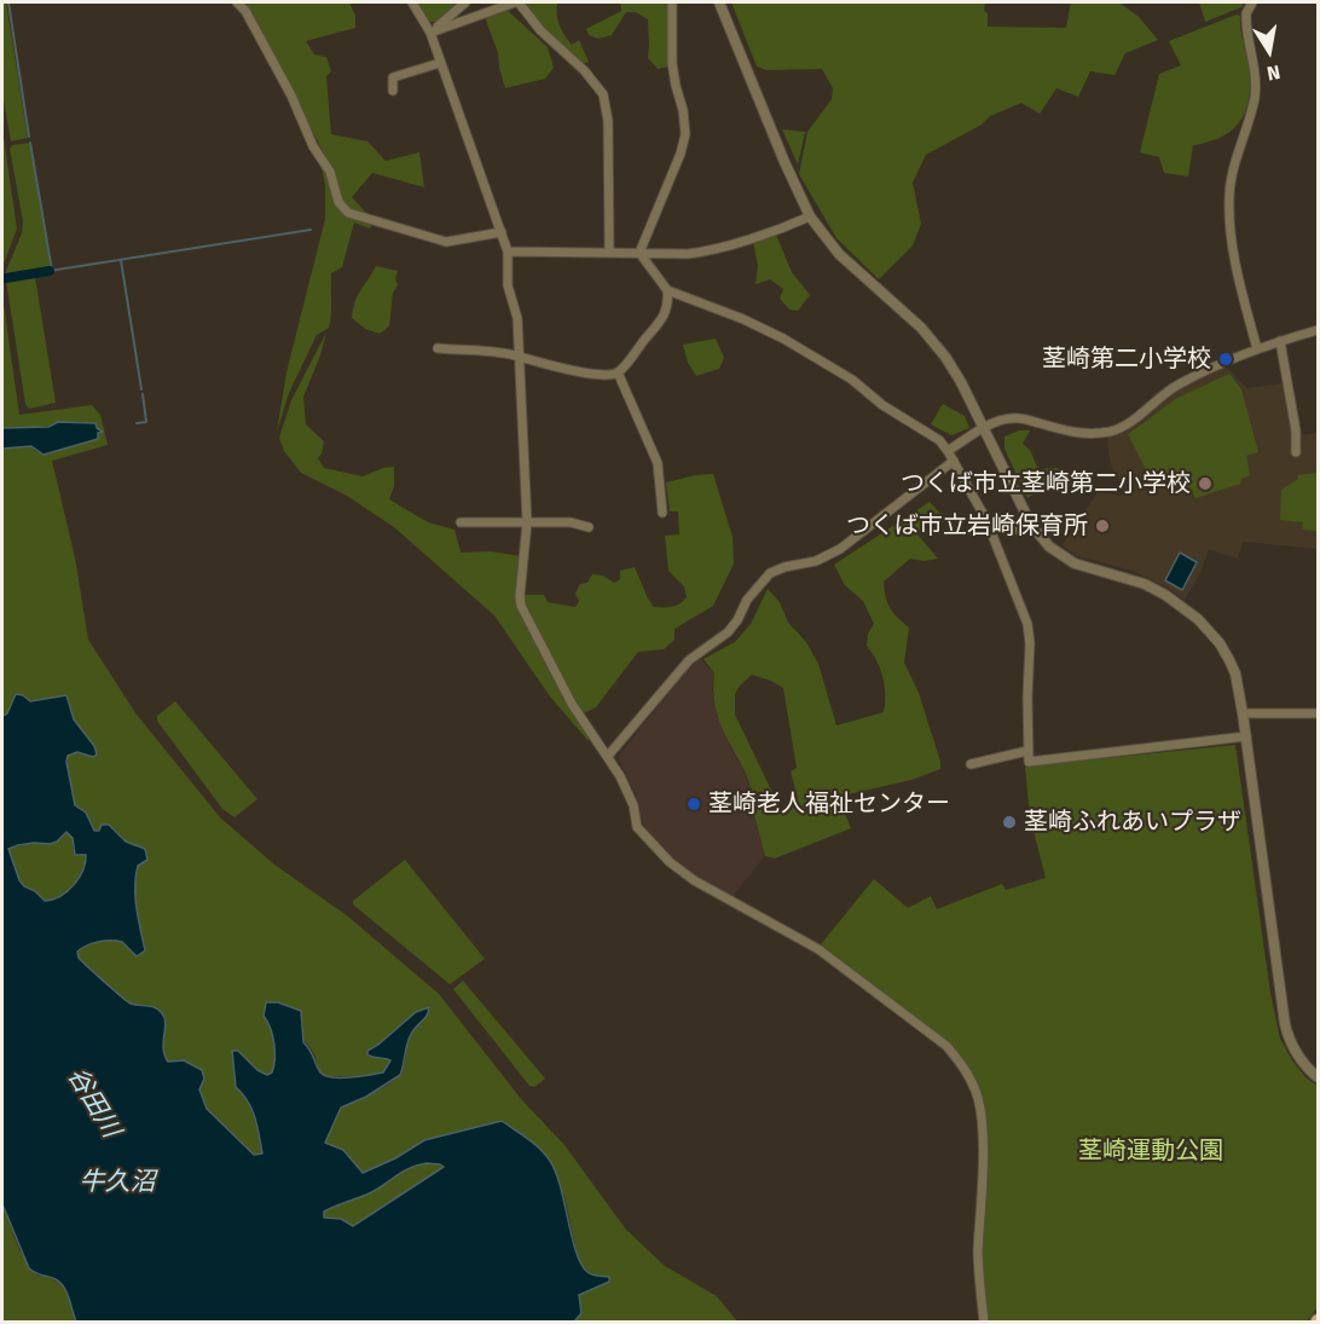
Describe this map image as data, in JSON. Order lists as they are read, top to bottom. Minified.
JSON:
{"water":["谷田川","牛久沼"],"parks":["茎崎運動公園"],"places":["茎崎第二小学校","つくば市立茎崎第二小学校","つくば市立岩崎保育所","茎崎老人福祉センター","茎崎ふれあいプラザ"],"north":"bottom"}
